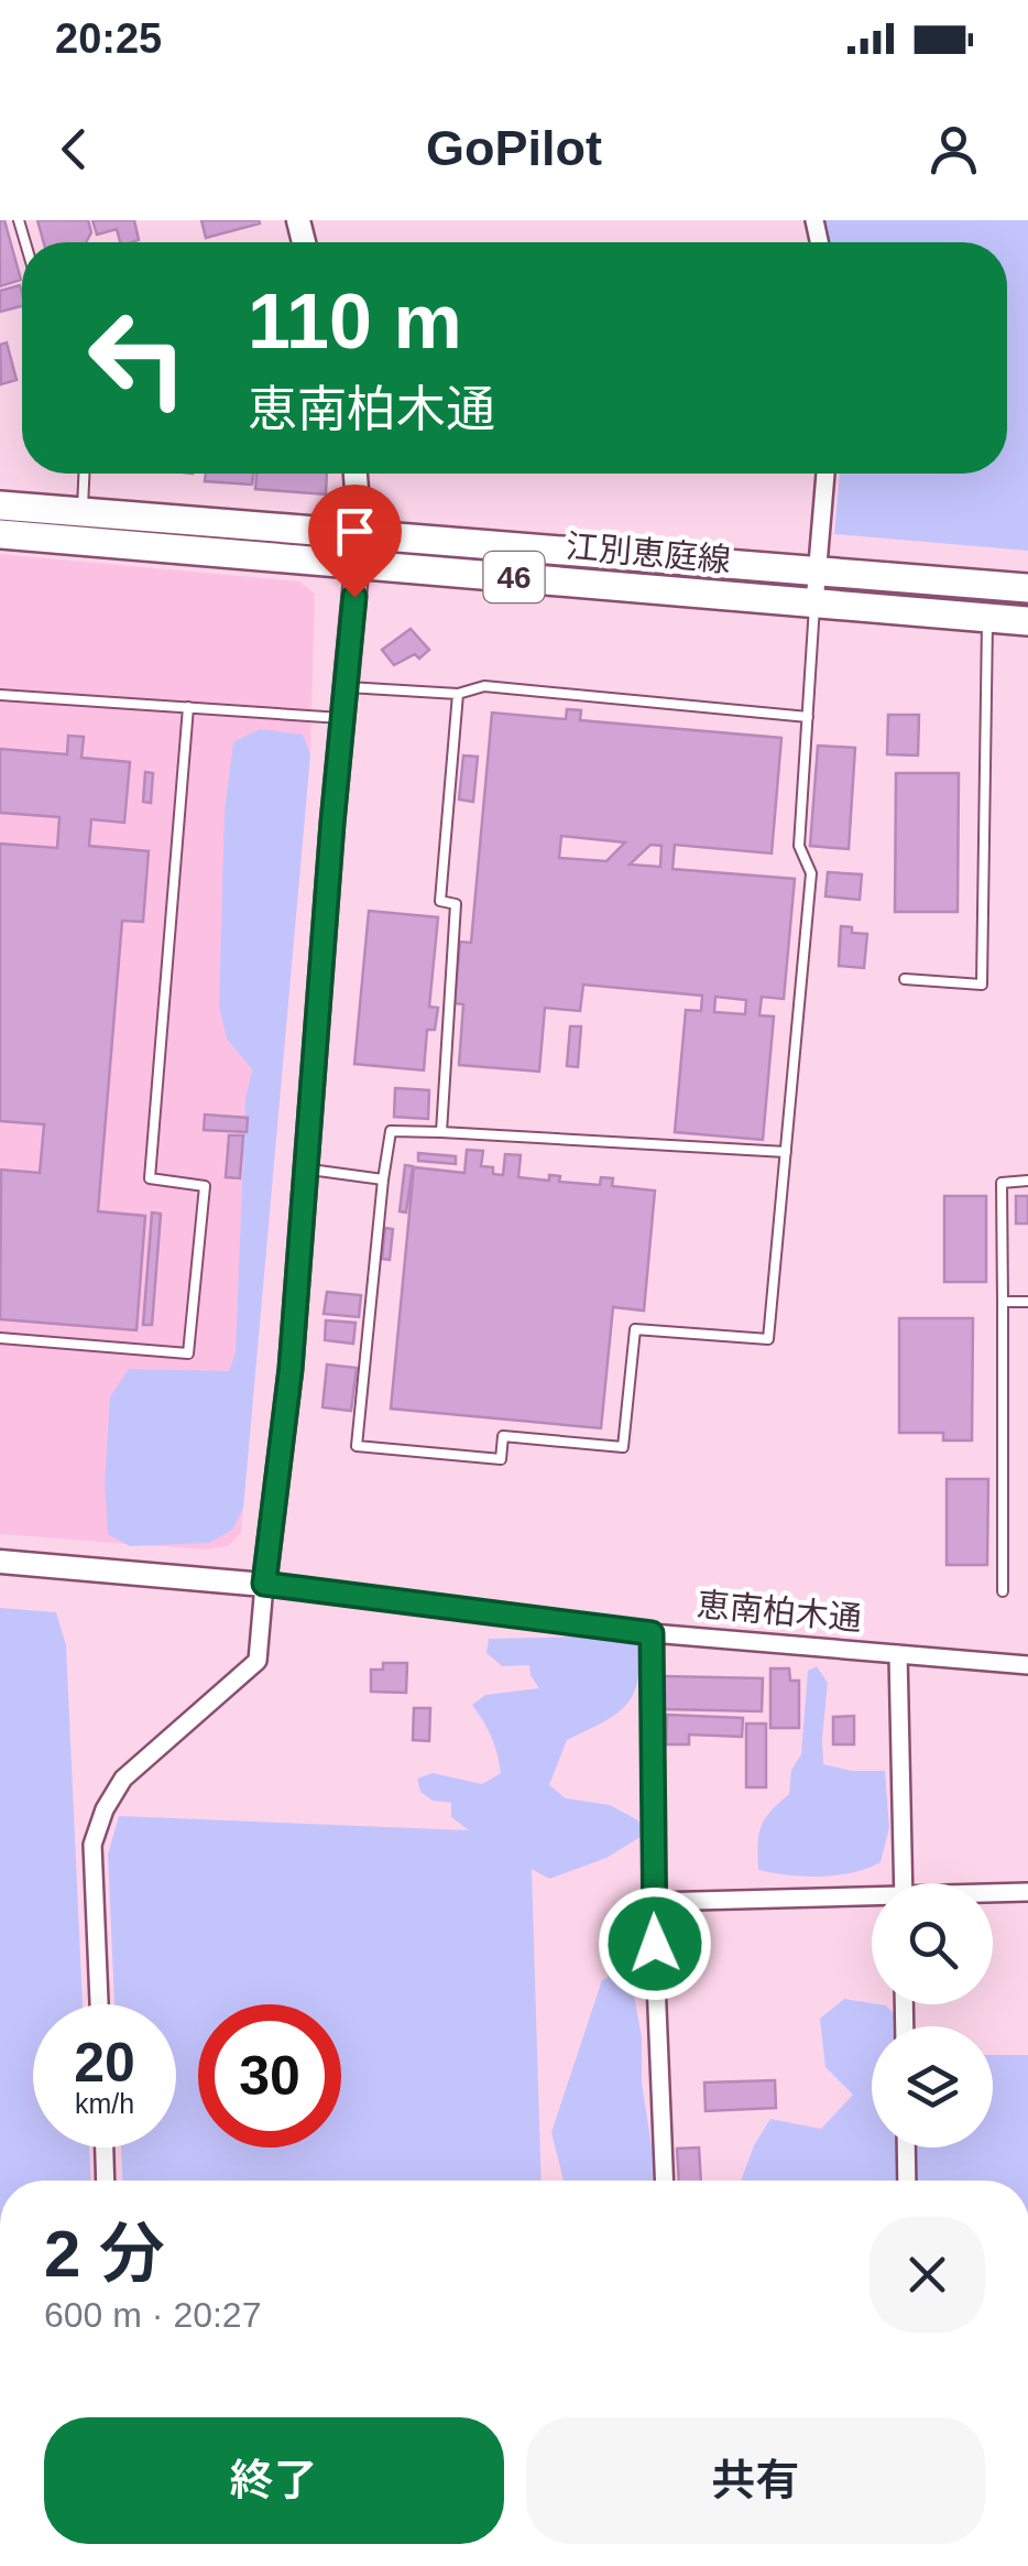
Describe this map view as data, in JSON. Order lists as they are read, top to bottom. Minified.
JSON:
{"streets":{"main road":["江別恵庭線","46"],"street":["恵南柏木通"]},"page":{"status":"20:25","header":"GoPilot","turn":["110 m","恵南柏木通"],"speed":"20 km/h","limit":"30","heading":["2 分","600 m · 20:27"],"buttons":["終了","共有"]}}
